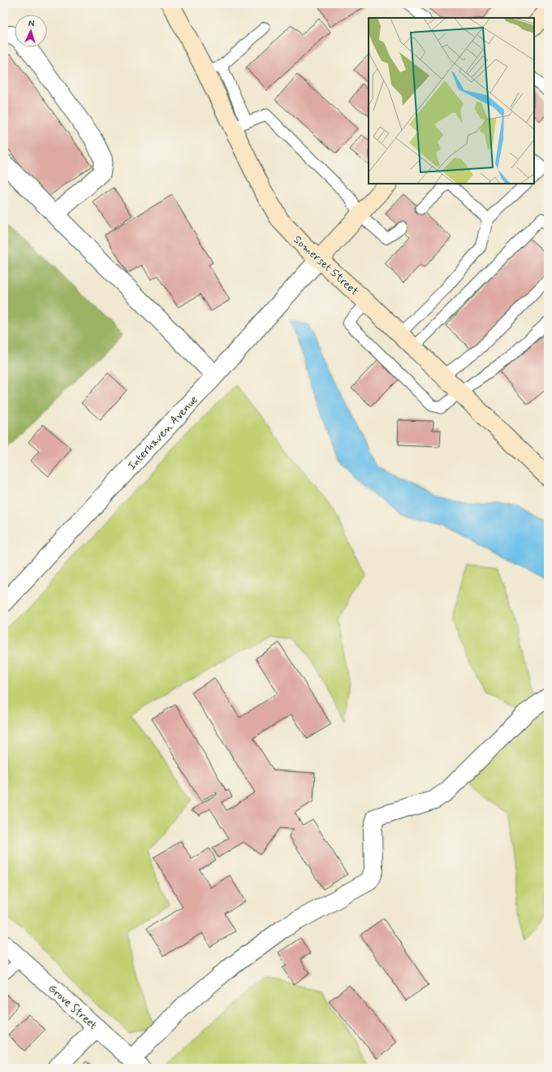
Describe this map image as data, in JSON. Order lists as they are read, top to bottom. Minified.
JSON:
{"streets":{"main road":["Somerset Street"],"street":["Interhaven Avenue","Grove Street"]},"crossings":[["Somerset Street","Interhaven Avenue"]],"north":"top"}
